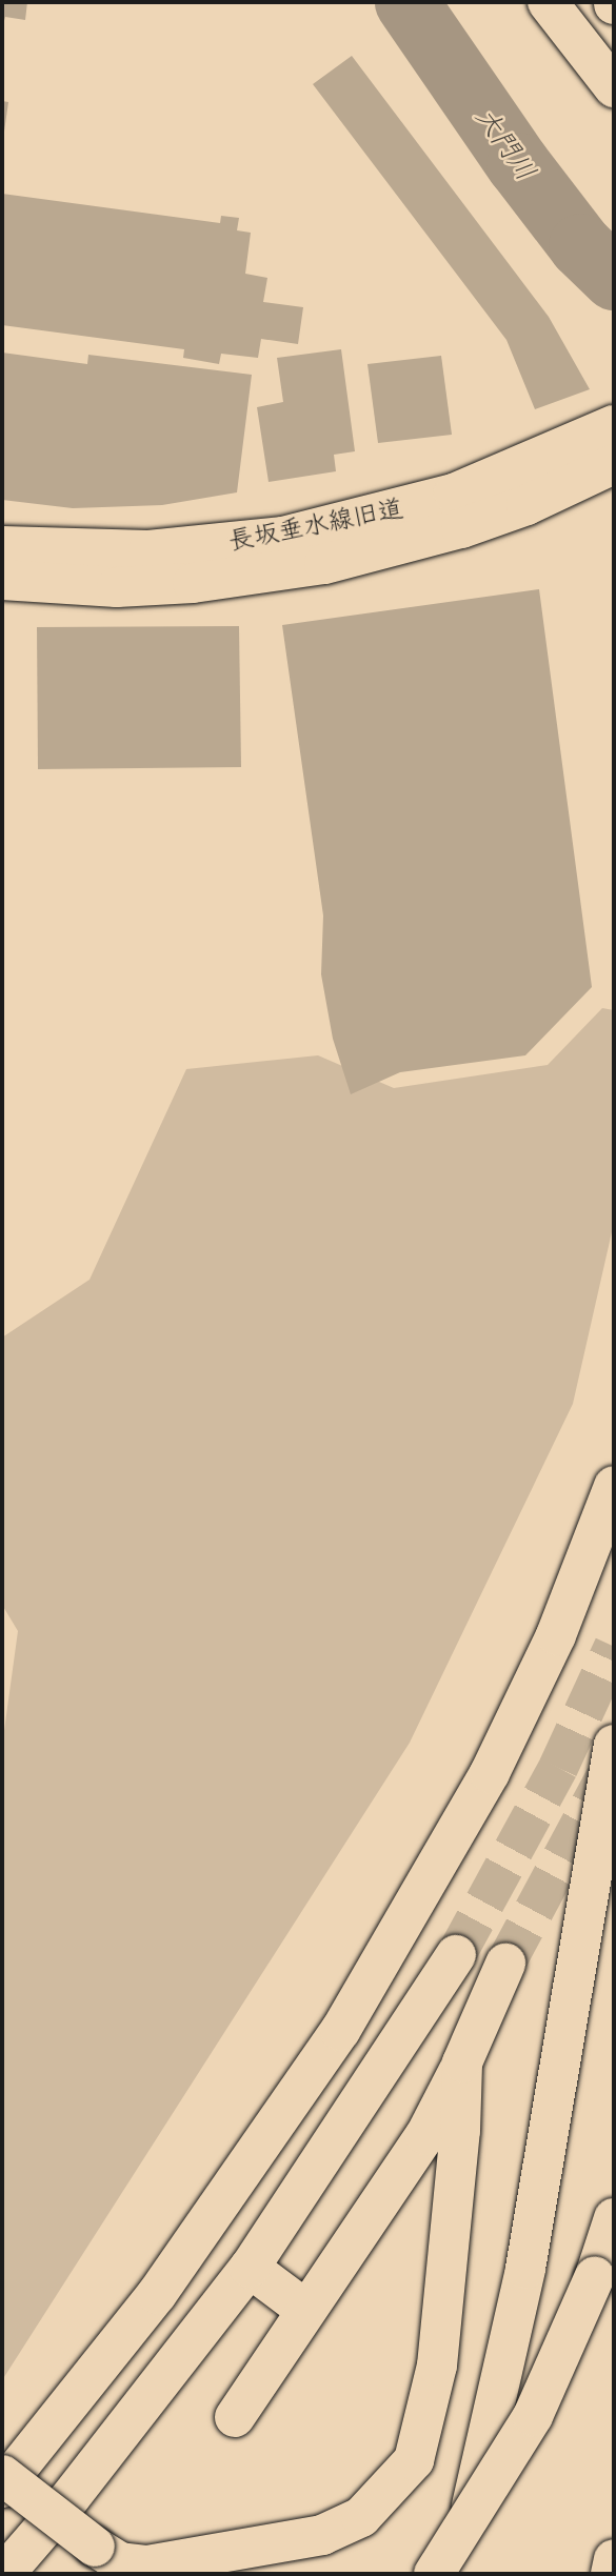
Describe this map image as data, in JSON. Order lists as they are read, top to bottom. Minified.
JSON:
{"streets":{"main road":["長坂垂水線旧道"]},"water":["大門川"]}
